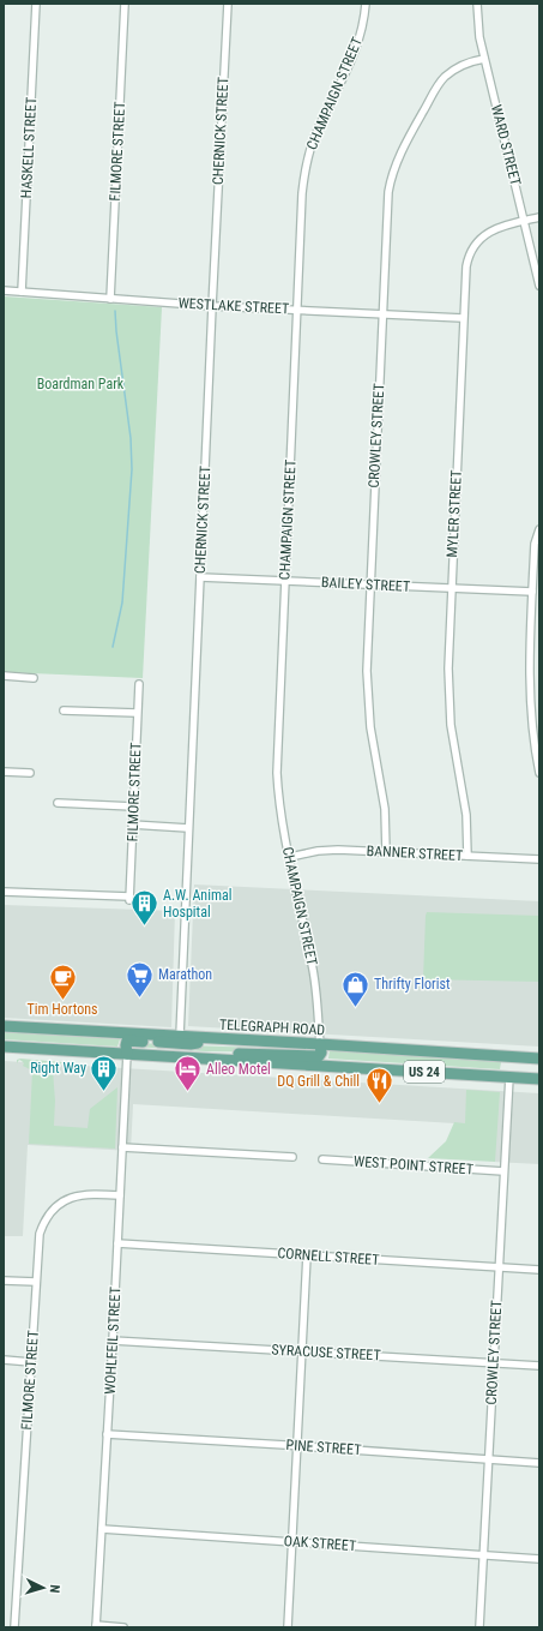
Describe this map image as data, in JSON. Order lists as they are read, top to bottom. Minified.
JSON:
{"streets":{"main road":["TELEGRAPH ROAD","US 24"],"street":["CHAMPAIGN STREET","CHERNICK STREET","WARD STREET","HASKELL STREET","FILMORE STREET","WESTLAKE STREET","CROWLEY STREET","MYLER STREET","BAILEY STREET","BANNER STREET","WEST POINT STREET","CORNELL STREET","WOHLFEIL STREET","SYRACUSE STREET","PINE STREET","OAK STREET"]},"crossings":[["CHAMPAIGN STREET","WESTLAKE STREET"],["CHAMPAIGN STREET","BAILEY STREET"],["CHAMPAIGN STREET","BANNER STREET"],["CHAMPAIGN STREET","TELEGRAPH ROAD"],["CHERNICK STREET","WESTLAKE STREET"],["CHERNICK STREET","BAILEY STREET"],["CHERNICK STREET","TELEGRAPH ROAD"],["WARD STREET","CROWLEY STREET"],["WARD STREET","MYLER STREET"],["HASKELL STREET","WESTLAKE STREET"],["FILMORE STREET","WESTLAKE STREET"],["FILMORE STREET","WOHLFEIL STREET"],["WESTLAKE STREET","CROWLEY STREET"],["WESTLAKE STREET","MYLER STREET"],["CROWLEY STREET","BAILEY STREET"],["CROWLEY STREET","BANNER STREET"],["CROWLEY STREET","US 24"],["CROWLEY STREET","WEST POINT STREET"],["CROWLEY STREET","CORNELL STREET"],["CROWLEY STREET","SYRACUSE STREET"],["CROWLEY STREET","PINE STREET"],["CROWLEY STREET","OAK STREET"],["MYLER STREET","BAILEY STREET"],["MYLER STREET","BANNER STREET"],["US 24","WOHLFEIL STREET"],["CORNELL STREET","WOHLFEIL STREET"],["WOHLFEIL STREET","SYRACUSE STREET"],["WOHLFEIL STREET","PINE STREET"],["WOHLFEIL STREET","OAK STREET"]],"parks":["Boardman Park"],"places":{"building":["A.W. Animal Hospital","Right Way"],"supermarket":["Marathon"],"cafe":["Tim Hortons"],"shop":["Thrifty Florist"],"hotel":["Alleo Motel"],"restaurant":["DQ Grill & Chill"]},"north":"right"}
